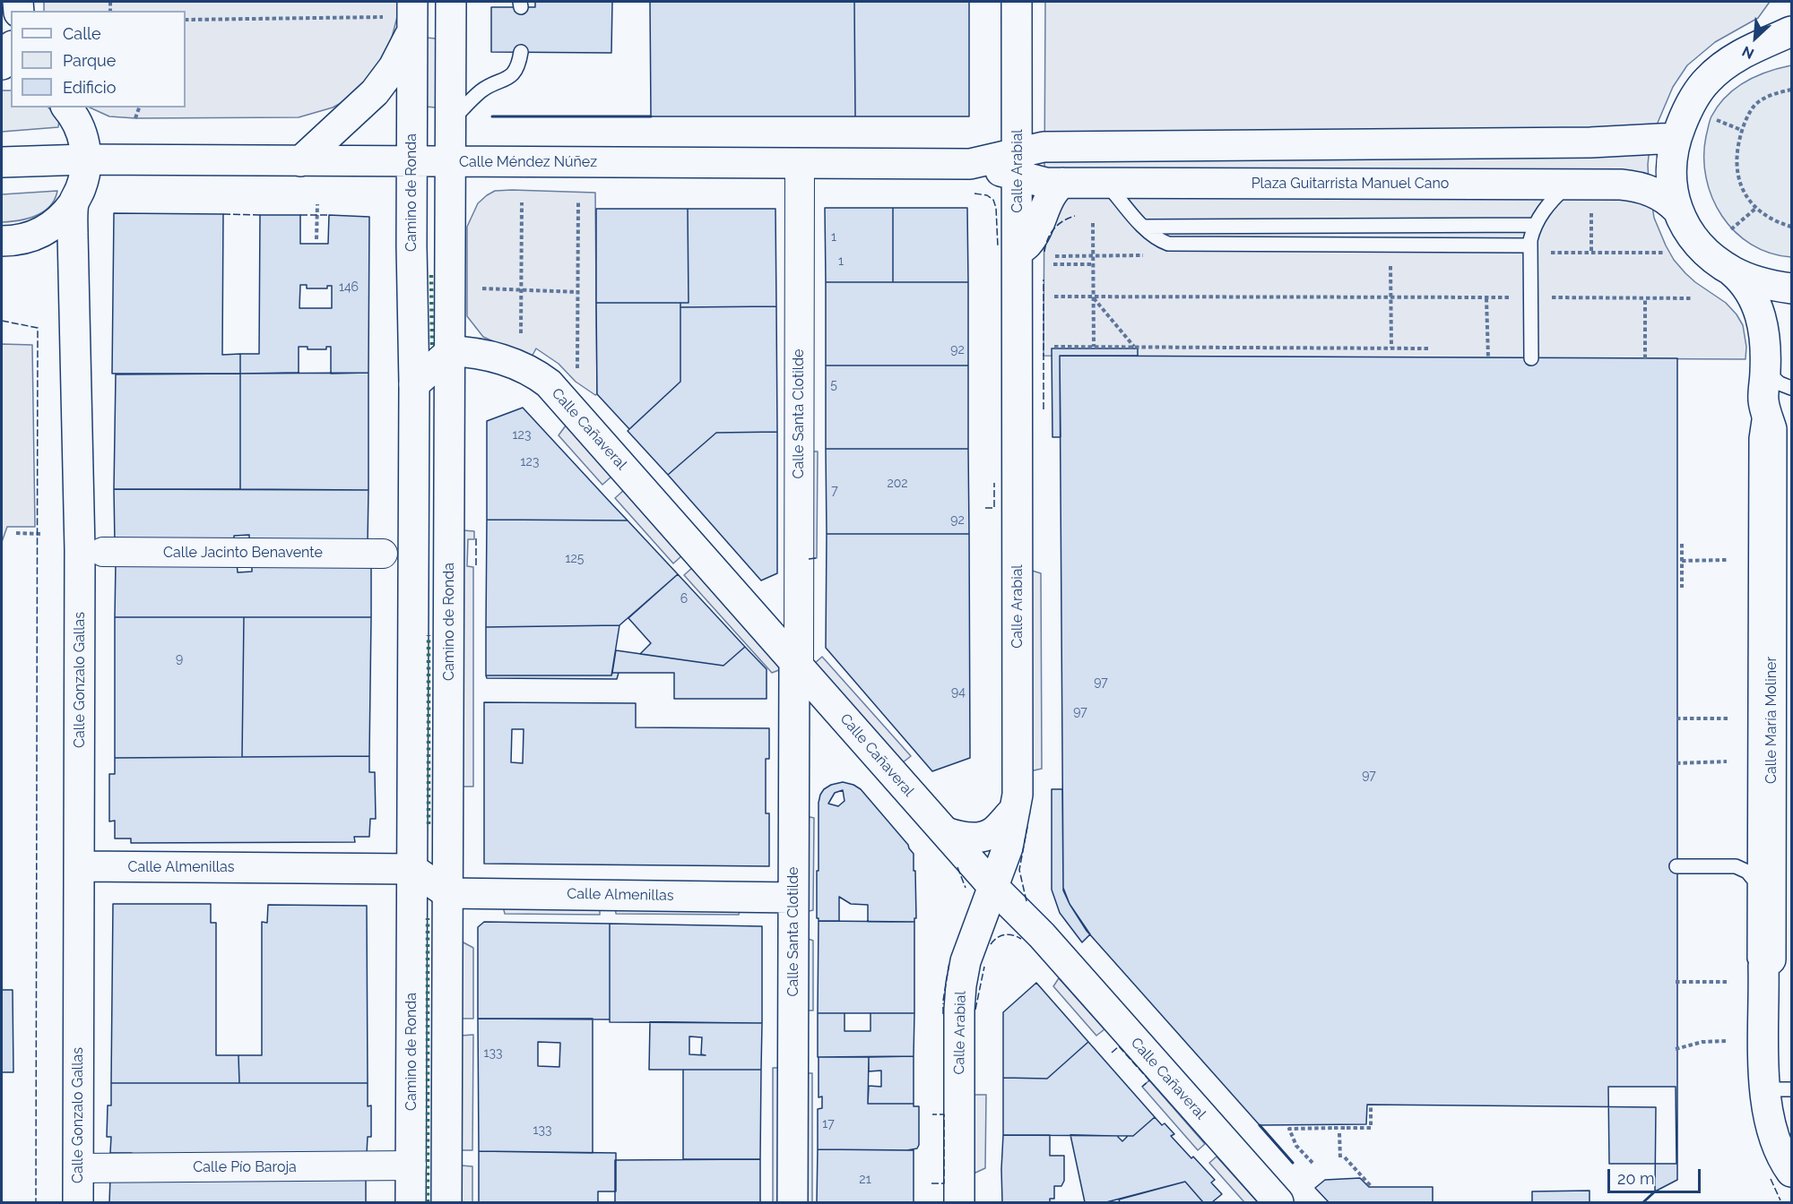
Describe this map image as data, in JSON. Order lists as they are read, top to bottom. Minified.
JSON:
{"streets":{"main road":["Calle Méndez Núñez","Calle Arabial","Plaza Guitarrista Manuel Cano","Camino de Ronda","Calle Santa Clotilde","Calle Cañaveral","Calle Gonzalo Gallas","Calle María Moliner","Calle Almenillas"],"street":["Calle Jacinto Benavente","Calle Pío Baroja"]},"crossings":[["Calle Méndez Núñez","Calle Arabial"],["Calle Méndez Núñez","Plaza Guitarrista Manuel Cano"],["Calle Méndez Núñez","Camino de Ronda"],["Calle Méndez Núñez","Calle Santa Clotilde"],["Calle Méndez Núñez","Calle Gonzalo Gallas"],["Calle Arabial","Plaza Guitarrista Manuel Cano"],["Calle Arabial","Calle Cañaveral"],["Camino de Ronda","Calle Cañaveral"],["Camino de Ronda","Calle Almenillas"],["Camino de Ronda","Calle Pío Baroja"],["Calle Santa Clotilde","Calle Cañaveral"],["Calle Santa Clotilde","Calle Almenillas"],["Calle Gonzalo Gallas","Calle Almenillas"],["Calle Gonzalo Gallas","Calle Pío Baroja"]],"house_numbers":["1","1","146","92","5","123","123","202","7","92","125","6","9","97","94","97","97","133","17","133","21"],"legend":["Calle","Parque","Edificio"],"scale_bar":"20 m","north":"bottom left"}
